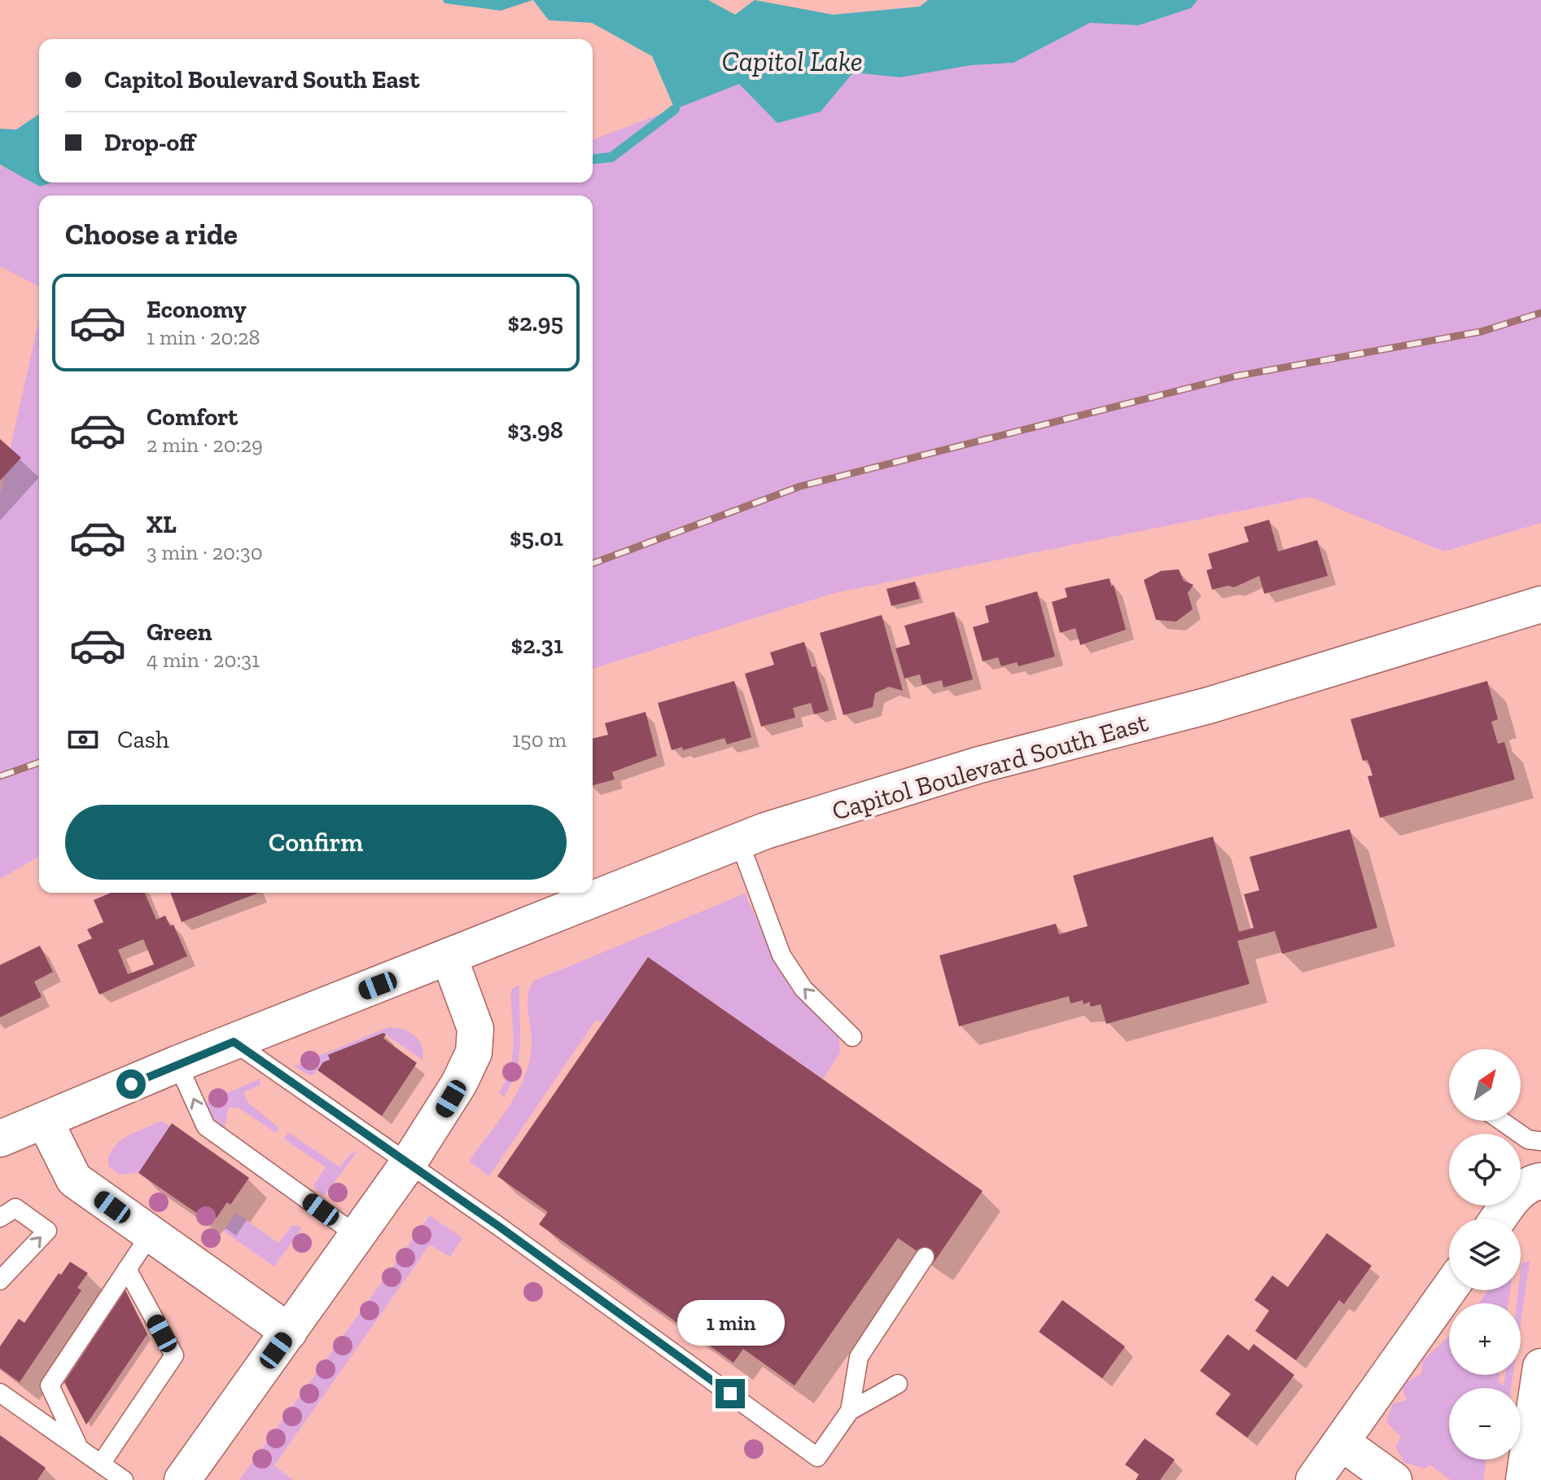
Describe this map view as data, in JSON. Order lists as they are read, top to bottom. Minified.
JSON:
{"streets":{"main road":["Capitol Boulevard South East"]},"water":["Capitol Lake"],"north":"top right","page":{"banner":["Capitol Boulevard South East","Drop-off"],"heading":"Choose a ride","list":[{"name":"Economy","note":"1 min · 20:28","value":"$2.95"},{"name":"Comfort","note":"2 min · 20:29","value":"$3.98"},{"name":"XL","note":"3 min · 20:30","value":"$5.01"},{"name":"Green","note":"4 min · 20:31","value":"$2.31"}],"pay":["Cash","150 m"],"buttons":"Confirm","map_buttons":["+","−"],"bubble":"1 min"}}
